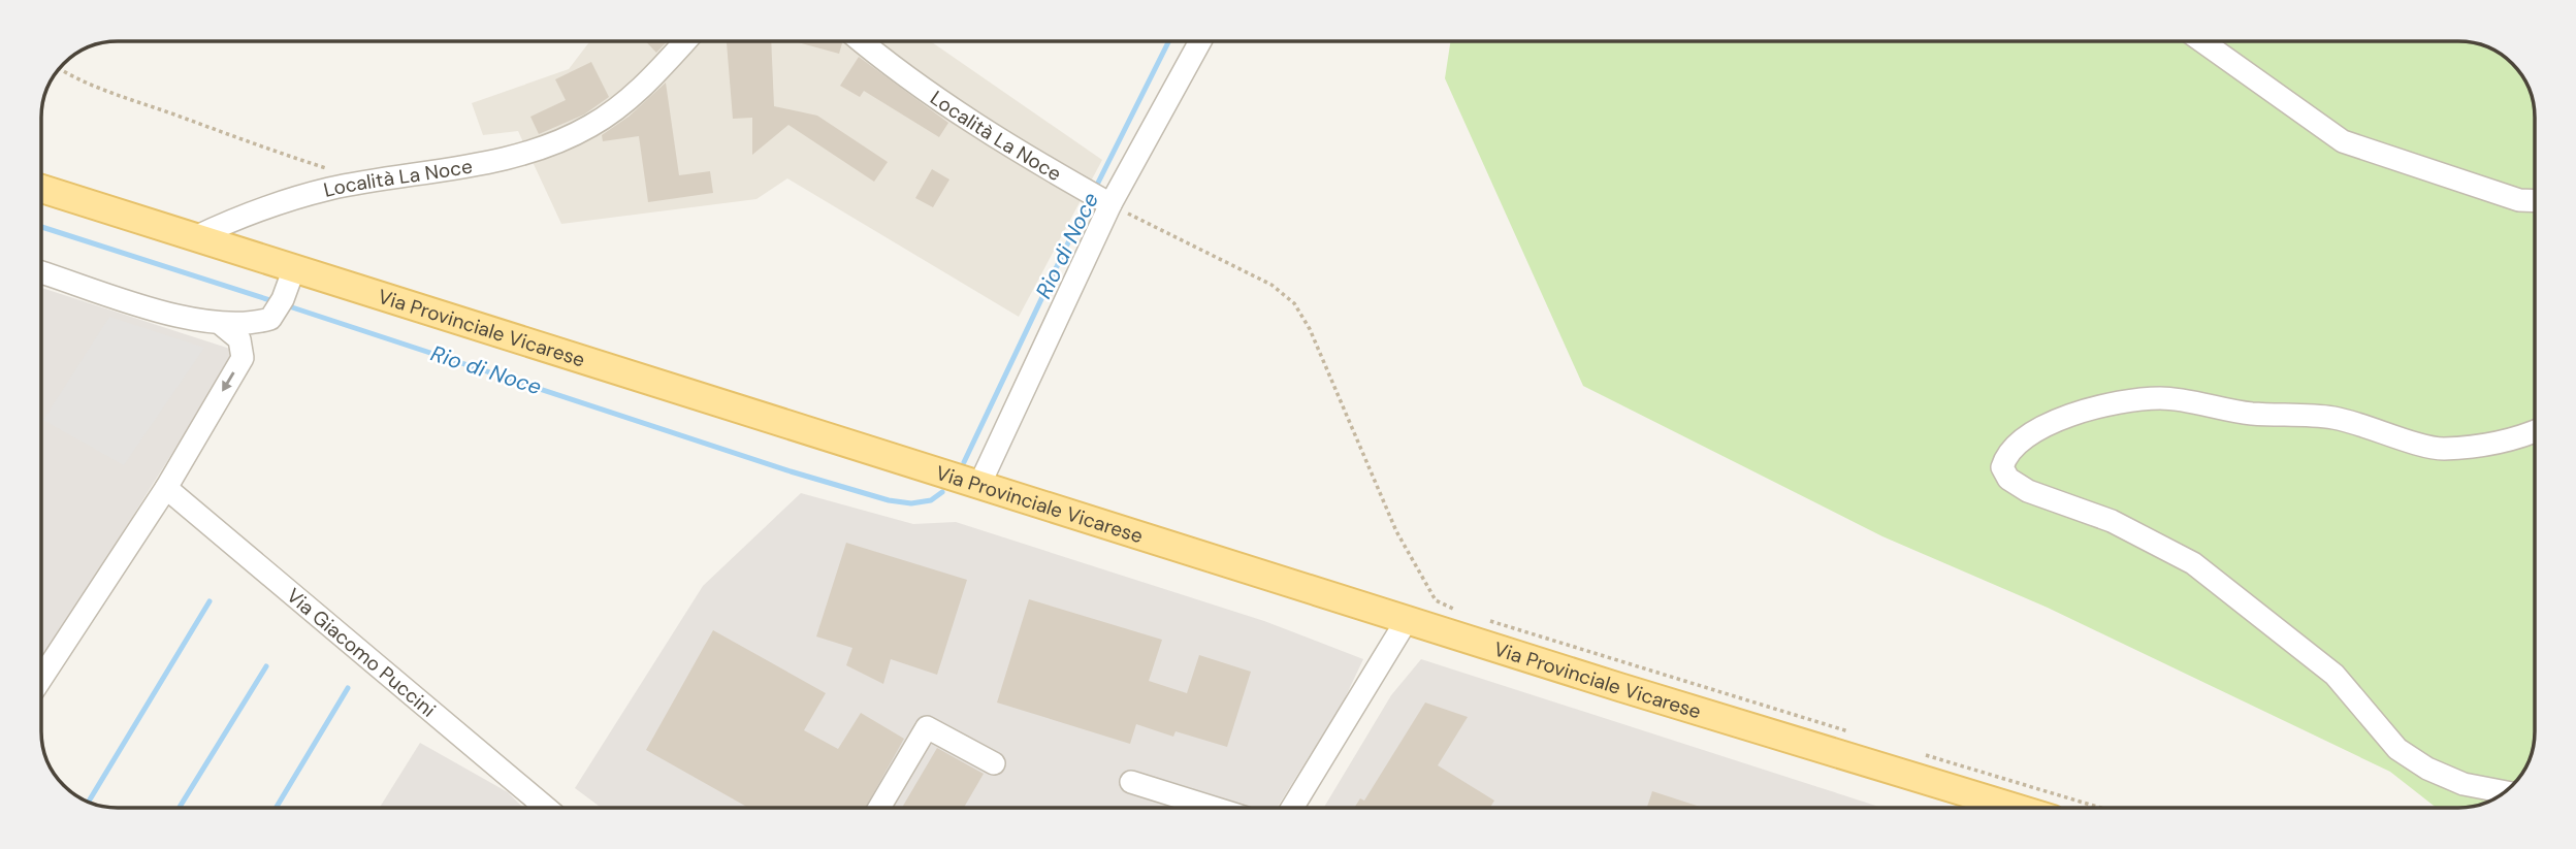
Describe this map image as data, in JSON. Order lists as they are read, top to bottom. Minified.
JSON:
{"streets":{"main road":["Via Provinciale Vicarese"],"street":["Località La Noce","Via Giacomo Puccini"]},"crossings":[["Località La Noce","Via Provinciale Vicarese"]],"water":["Rio di Noce"]}
